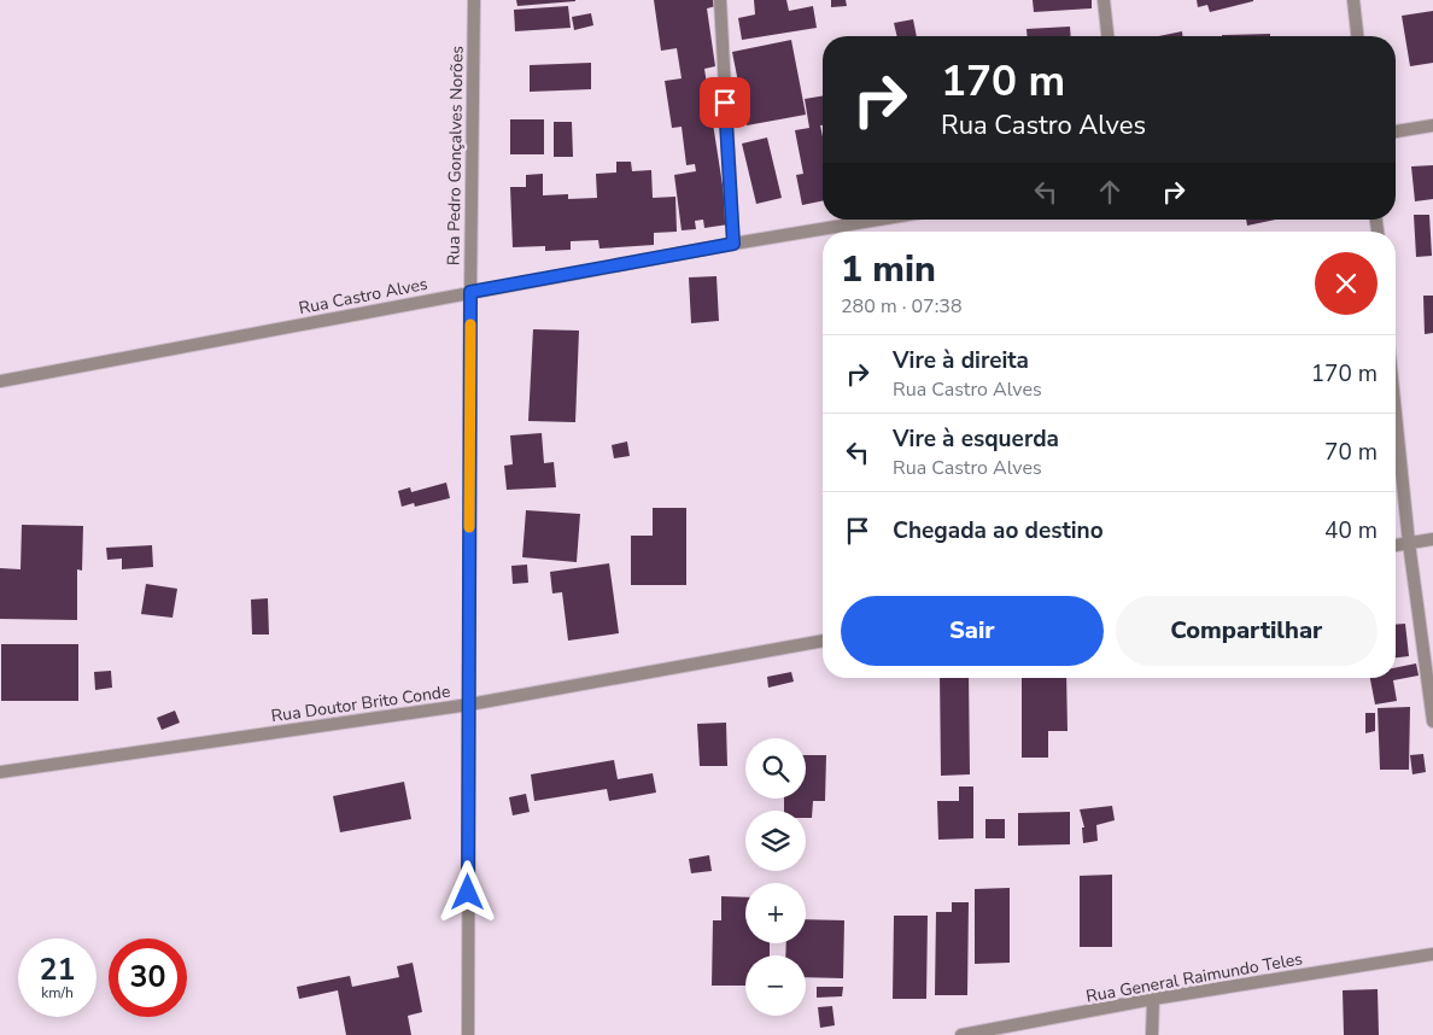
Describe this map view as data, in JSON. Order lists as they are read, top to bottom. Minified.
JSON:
{"streets":{"street":["Rua Pedro Gonçalves Norões","Rua Castro Alves","Rua Doutor Brito Conde","Rua General Raimundo Teles"]},"crossings":[["Rua Pedro Gonçalves Norões","Rua Castro Alves"],["Rua Pedro Gonçalves Norões","Rua Doutor Brito Conde"]],"page":{"turn":["170 m","Rua Castro Alves"],"heading":["1 min","280 m · 07:38"],"list":[{"name":"Vire à direita","note":"Rua Castro Alves","value":"170 m"},{"name":"Vire à esquerda","note":"Rua Castro Alves","value":"70 m"},{"name":"Chegada ao destino","value":"40 m"}],"buttons":["Sair","Compartilhar"],"map_buttons":["+","−"],"speed":"21 km/h","limit":"30"}}
